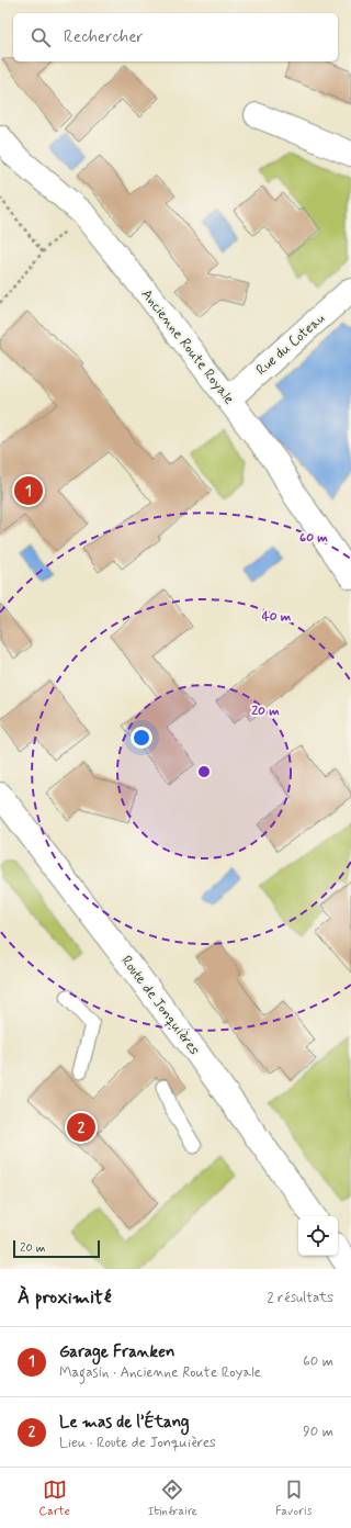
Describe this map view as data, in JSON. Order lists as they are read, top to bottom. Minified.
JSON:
{"streets":{"street":["Rue du Coteau","Ancienne Route Royale","Route de Jonquières"]},"crossings":[["Rue du Coteau","Ancienne Route Royale"]],"scale_bar":"20 m","page":{"search":"Rechercher","pins":["1","2"],"scale":"20 m","heading":["À proximité","2 résultats"],"list":[{"mark":"1","name":"Garage Franken","note":"Magasin · Ancienne Route Royale","value":"60 m"},{"mark":"2","name":"Le mas de l’Étang","note":"Lieu · Route de Jonquières","value":"90 m"}],"nav":["Carte","Itinéraire","Favoris"]},"rings":["60 m","40 m","20 m"]}
